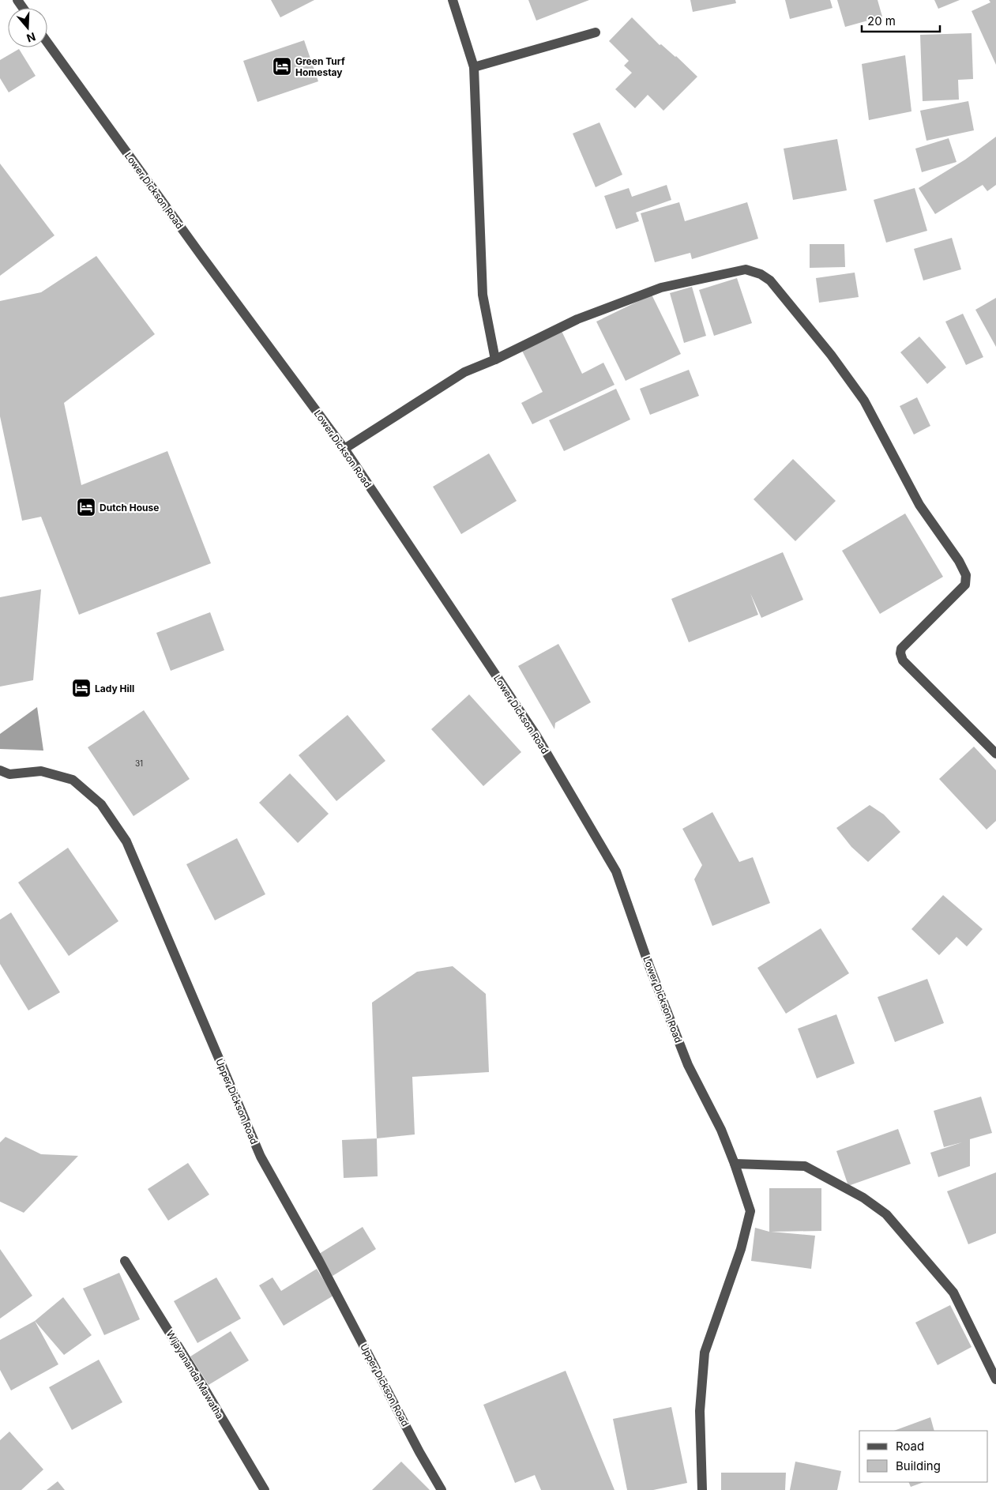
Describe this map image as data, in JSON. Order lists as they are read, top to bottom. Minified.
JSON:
{"streets":{"street":["Lower Dickson Road","Upper Dickson Road","Wijayananda Mawatha"]},"places":{"hotel":["Green Turf Homestay","Dutch House","Lady Hill"]},"house_numbers":["31"],"legend":["Road","Building"],"scale_bar":"20 m","north":"bottom"}
